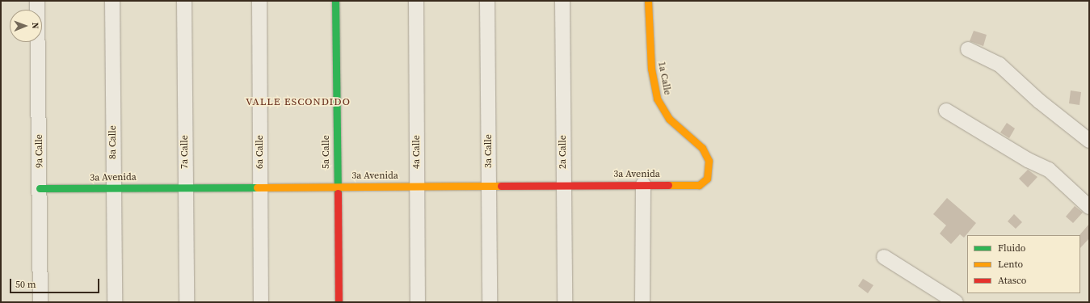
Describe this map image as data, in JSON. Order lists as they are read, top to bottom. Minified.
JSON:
{"streets":{"street":["1a Calle","8a Calle","9a Calle","3a Calle","7a Calle","6a Calle","5a Calle","4a Calle","2a Calle","3a Avenida"]},"crossings":[["1a Calle","3a Avenida"],["8a Calle","3a Avenida"],["9a Calle","3a Avenida"],["3a Calle","3a Avenida"],["7a Calle","3a Avenida"],["6a Calle","3a Avenida"],["5a Calle","3a Avenida"],["4a Calle","3a Avenida"],["2a Calle","3a Avenida"]],"districts":["VALLE ESCONDIDO"],"legend":["Fluido","Lento","Atasco"],"scale_bar":"50 m","north":"right"}
